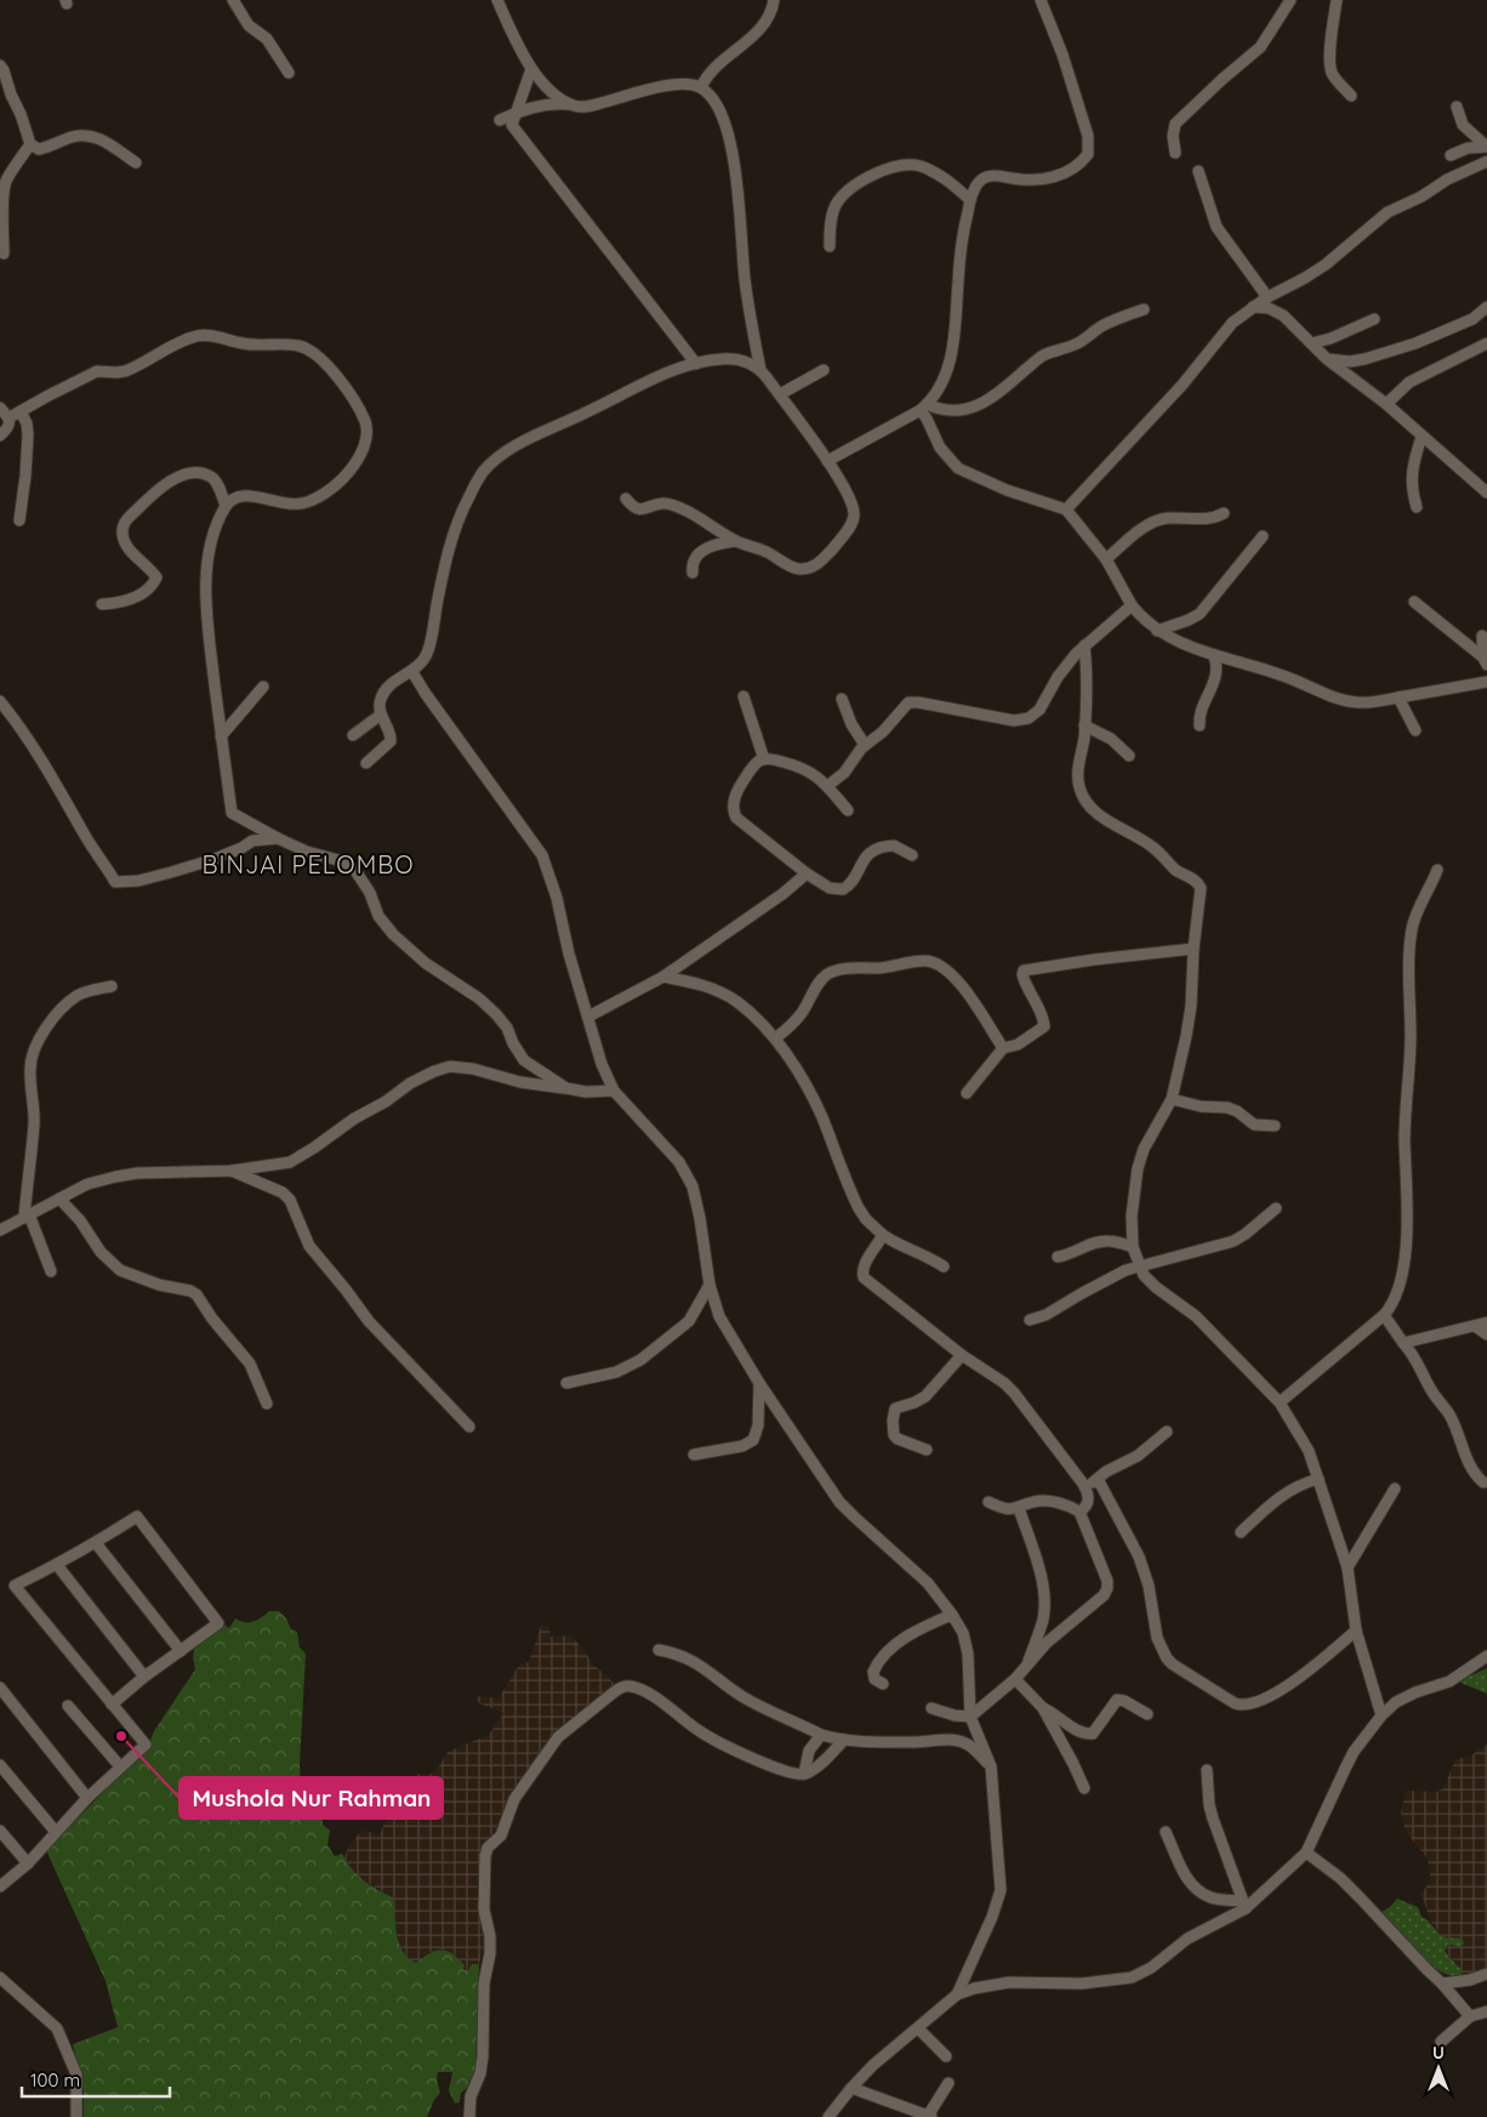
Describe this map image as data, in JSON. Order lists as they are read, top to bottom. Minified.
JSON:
{"districts":["BINJAI PELOMBO"],"places":["Mushola Nur Rahman"],"scale_bar":"100 m","north":"top"}
